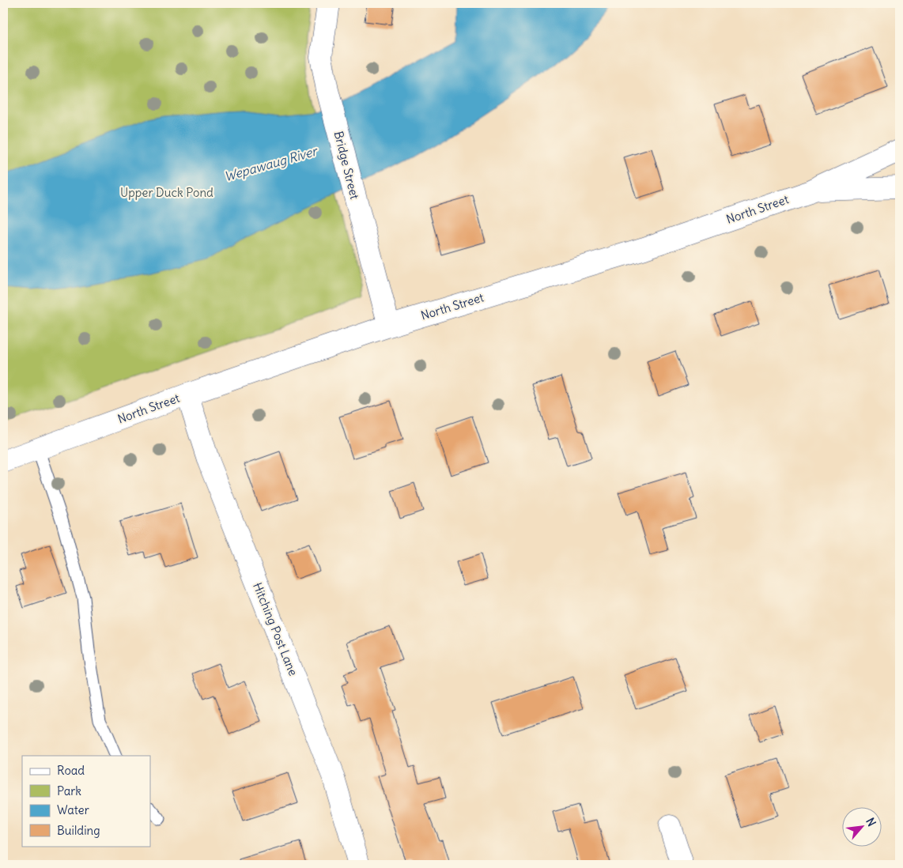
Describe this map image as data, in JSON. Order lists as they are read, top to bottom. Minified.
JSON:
{"streets":{"main road":["Bridge Street","North Street","Hitching Post Lane"]},"crossings":[["Bridge Street","North Street"],["North Street","Hitching Post Lane"]],"water":["Wepawaug River"],"parks":["Upper Duck Pond"],"legend":["Road","Park","Water","Building"],"north":"top right"}
